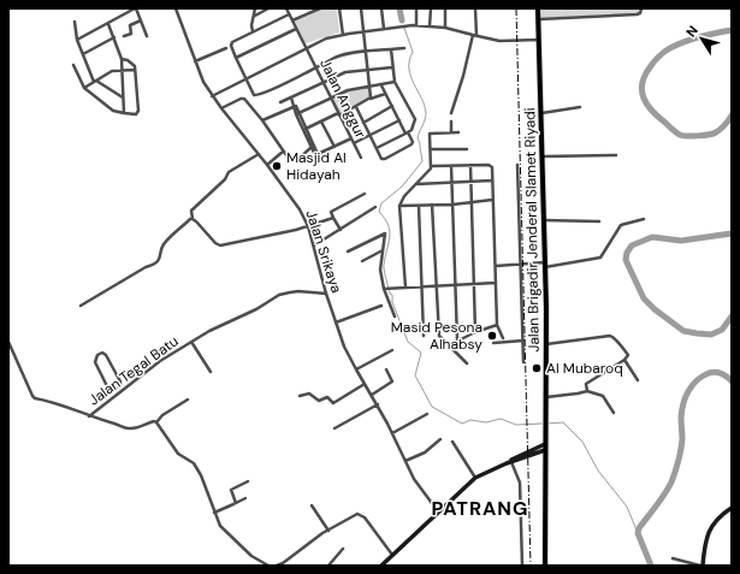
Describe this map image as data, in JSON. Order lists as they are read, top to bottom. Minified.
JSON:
{"streets":{"main road":["Jalan Brigadir Jenderal Slamet Riyadi"],"street":["Jalan Anggur","Jalan Srikaya","Jalan Tegal Batu"]},"crossings":[["Jalan Srikaya","Jalan Tegal Batu"]],"districts":["PATRANG"],"places":["Masjid Al Hidayah","Masid Pesona Alhabsy","Al Mubaroq"],"north":"top left"}
